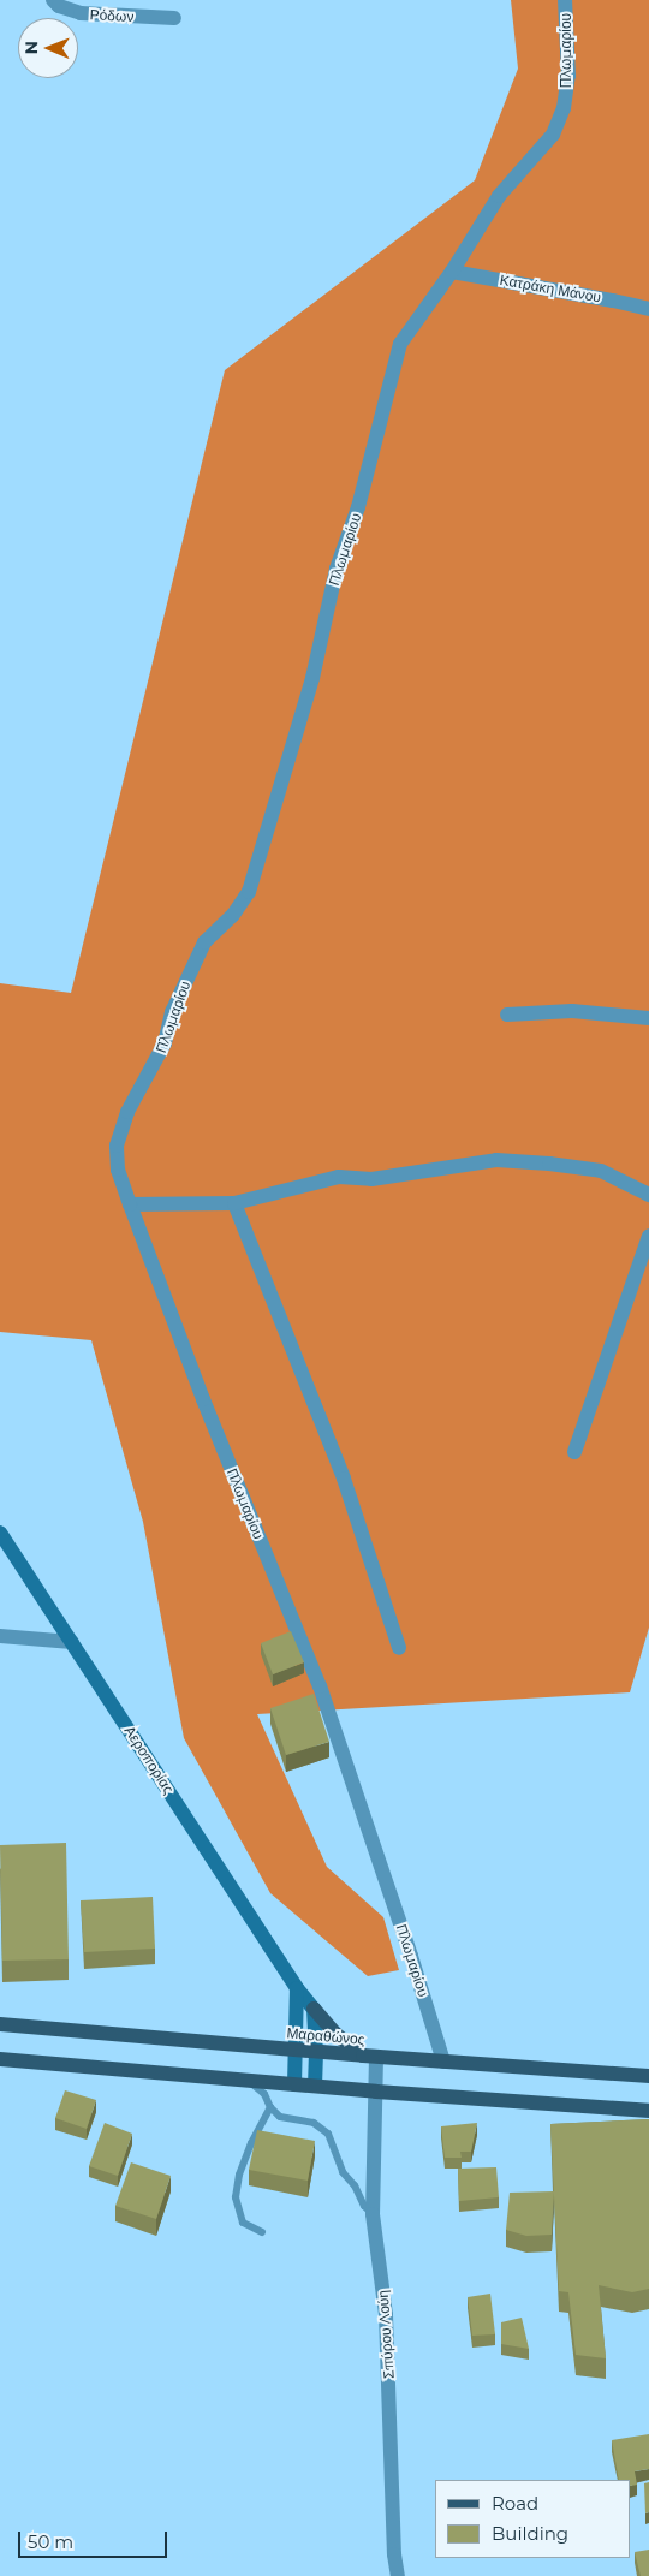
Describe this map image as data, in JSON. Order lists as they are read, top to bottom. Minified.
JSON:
{"streets":{"main road":["Μαραθώνος"],"street":["Ρόδων","Πλωμαρίου","Κατράκη Μάνου","Αεροπορίας","Σπύρου Λούη"]},"crossings":[["Πλωμαρίου","Κατράκη Μάνου"],["Πλωμαρίου","Μαραθώνος"],["Μαραθώνος","Σπύρου Λούη"]],"legend":["Road","Building"],"scale_bar":"50 m","north":"left"}
